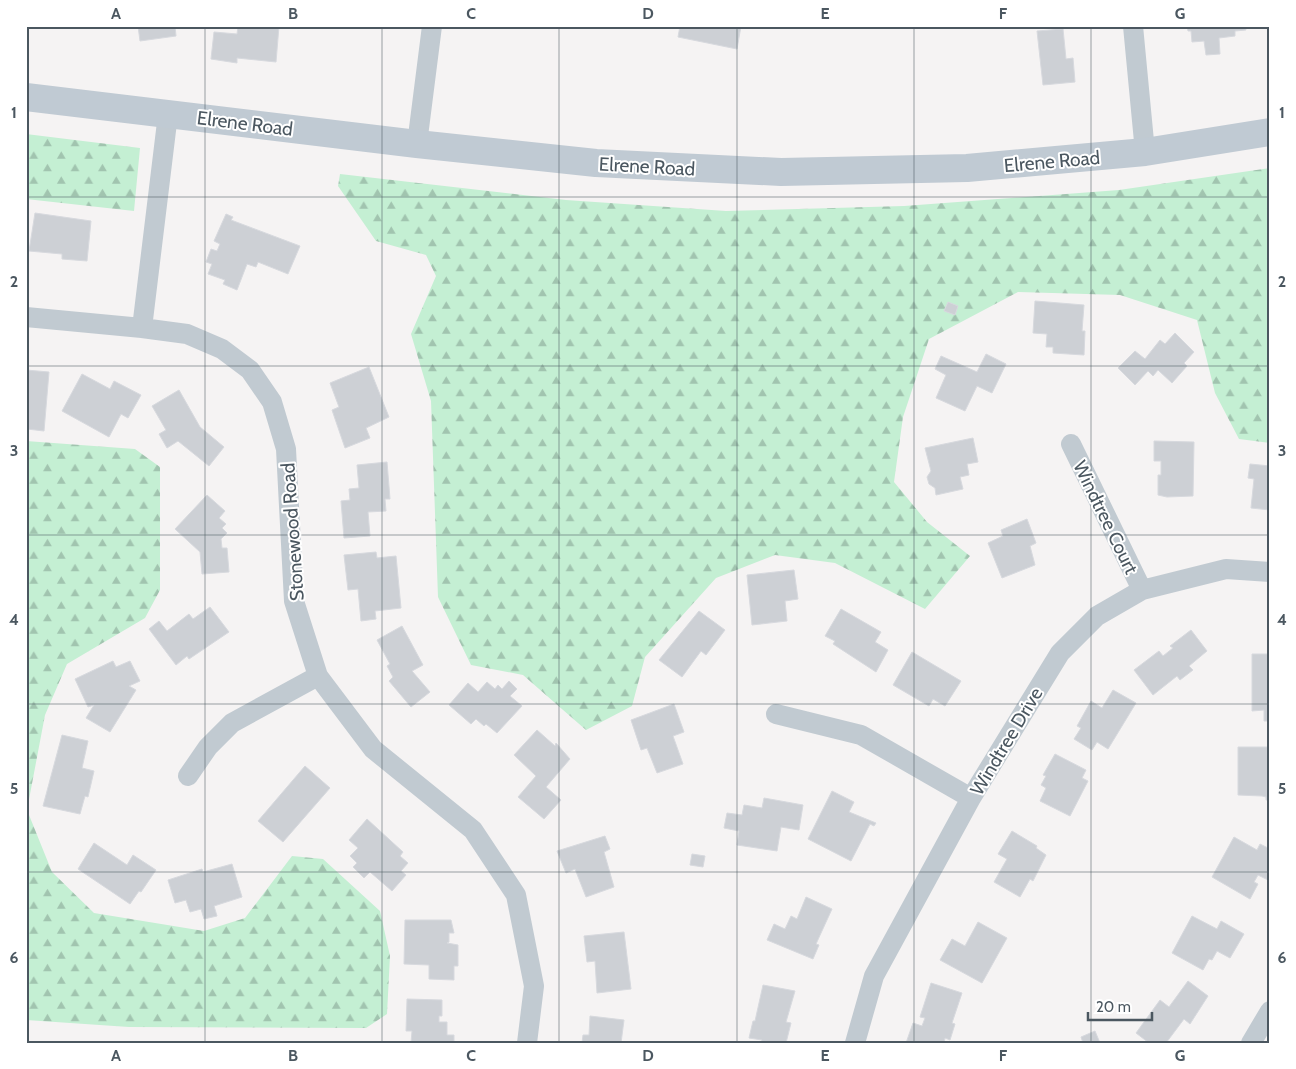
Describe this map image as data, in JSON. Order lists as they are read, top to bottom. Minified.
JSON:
{"streets":{"street":["Elrene Road","Windtree Court","Stonewood Road","Windtree Drive"]},"crossings":[["Windtree Court","Windtree Drive"]],"scale_bar":"20 m","grid":{"columns":["A","B","C","D","E","F","G"],"rows":["1","2","3","4","5","6"]}}
